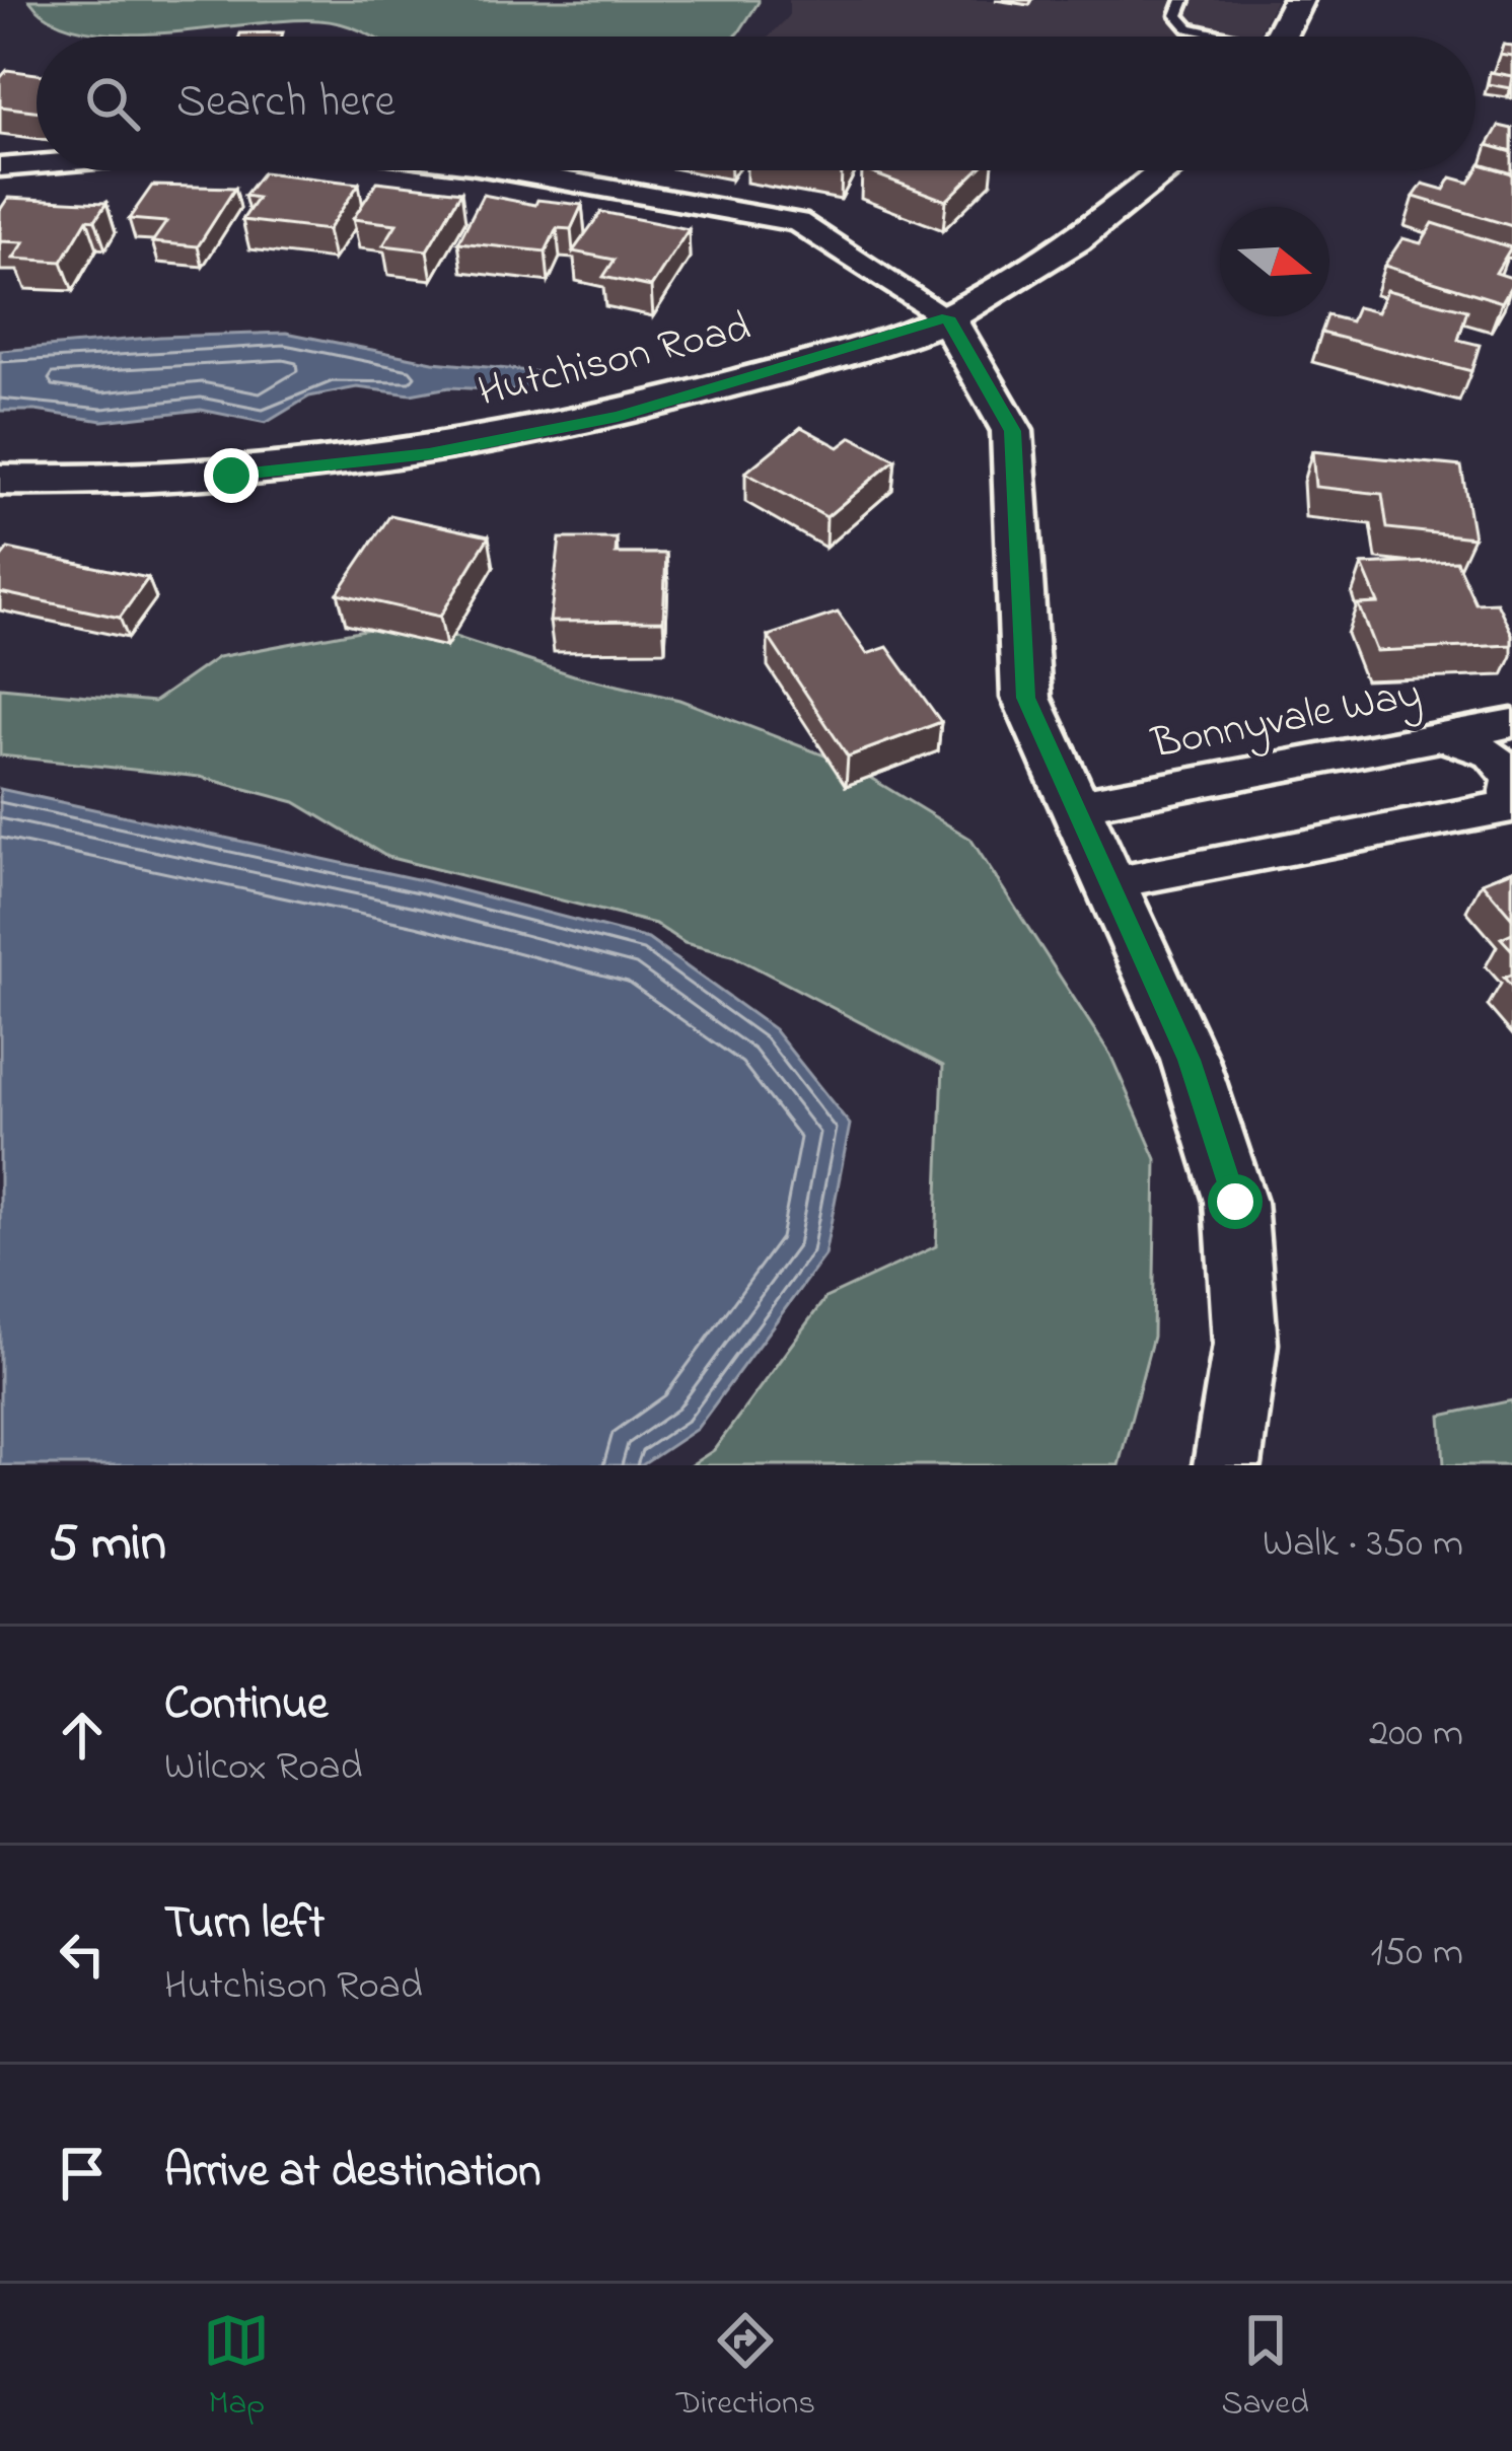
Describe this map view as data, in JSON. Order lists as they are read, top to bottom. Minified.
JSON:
{"streets":{"street":["Hutchison Road","Bonnyvale Way"]},"north":"right","page":{"search":"Search here","heading":["5 min","Walk · 350 m"],"list":[["Continue","Wilcox Road","200 m"],["Turn left","Hutchison Road","150 m"],"Arrive at destination"],"nav":["Map","Directions","Saved"]}}
